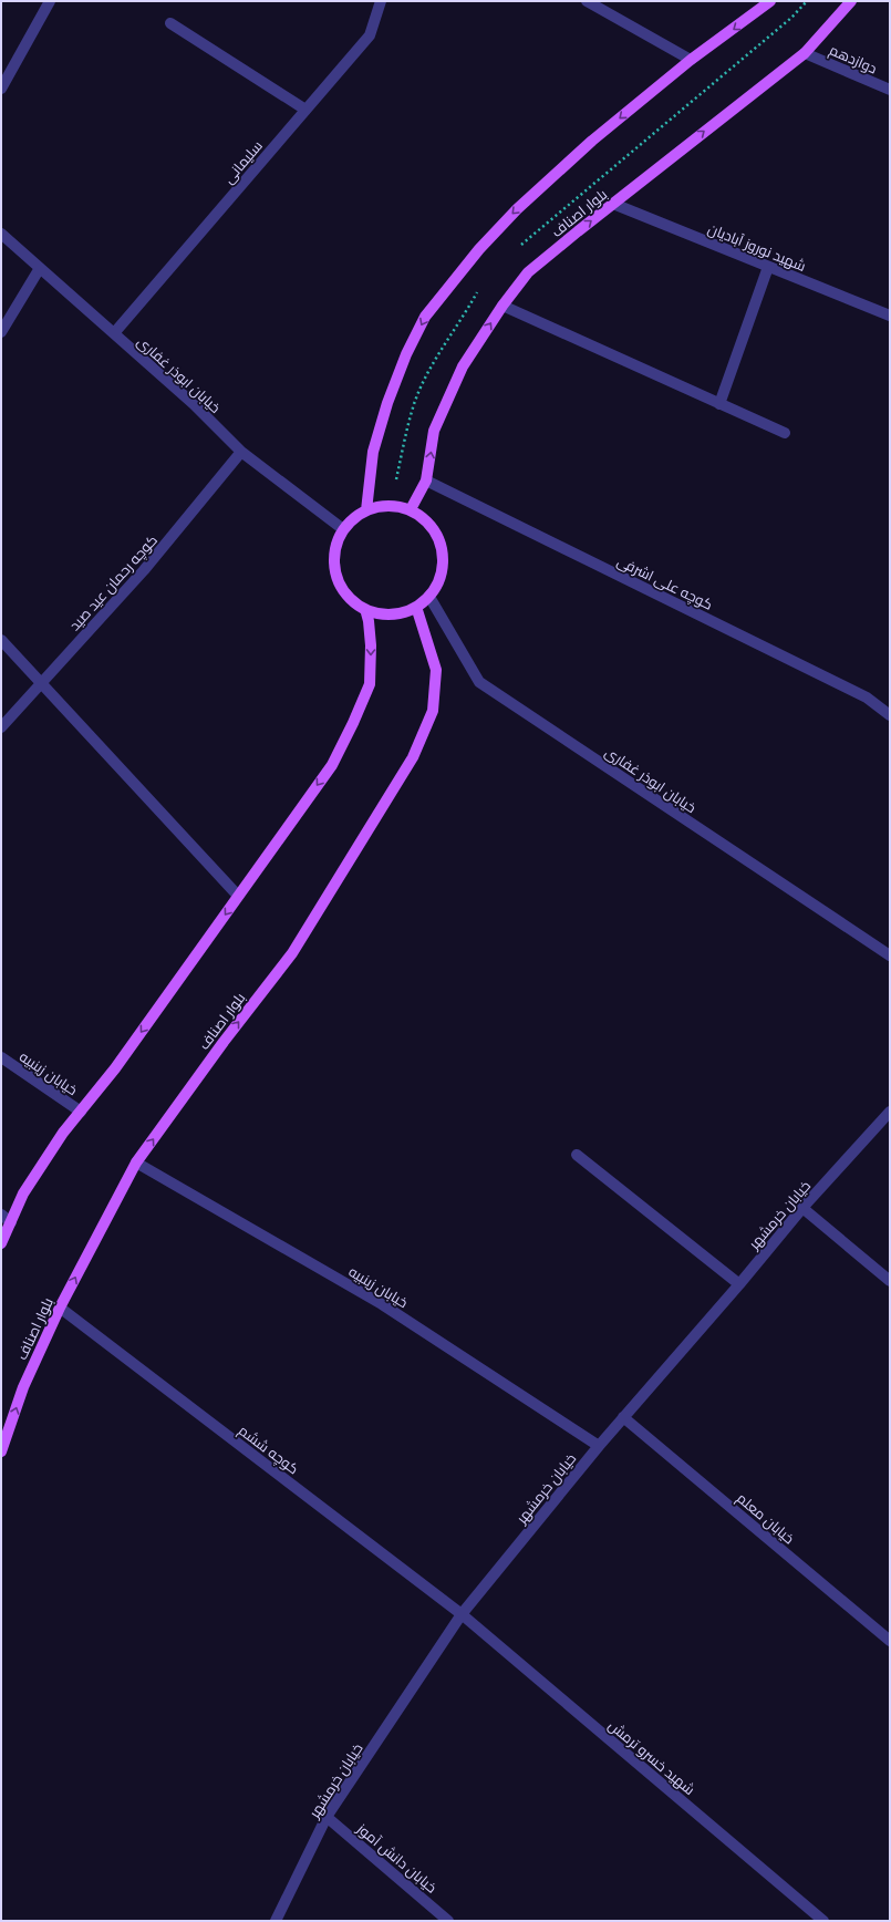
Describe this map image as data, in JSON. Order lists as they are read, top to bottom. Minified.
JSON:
{"streets":{"main road":["بلوار اصناف"],"street":["دوازدهم","سلیمانی","شهید نوروز آبادیان","خیابان ابوذر غفاری","کوچه رحمان عید صید","کوچه علی اشرفی","خیابان زینبیه","خیابان خرمشهر","کوچه ششم","خیابان معلم","شهید خسرو ترمش","خیابان دانش آموز"]},"crossings":[["دوازدهم","بلوار اصناف"],["سلیمانی","خیابان ابوذر غفاری"],["بلوار اصناف","شهید نوروز آبادیان"],["بلوار اصناف","خیابان ابوذر غفاری"],["بلوار اصناف","کوچه علی اشرفی"],["بلوار اصناف","خیابان زینبیه"],["بلوار اصناف","کوچه ششم"],["خیابان ابوذر غفاری","کوچه رحمان عید صید"],["خیابان زینبیه","خیابان خرمشهر"],["خیابان خرمشهر","کوچه ششم"],["خیابان خرمشهر","خیابان معلم"],["خیابان خرمشهر","شهید خسرو ترمش"],["خیابان خرمشهر","خیابان دانش آموز"],["کوچه ششم","شهید خسرو ترمش"]]}
